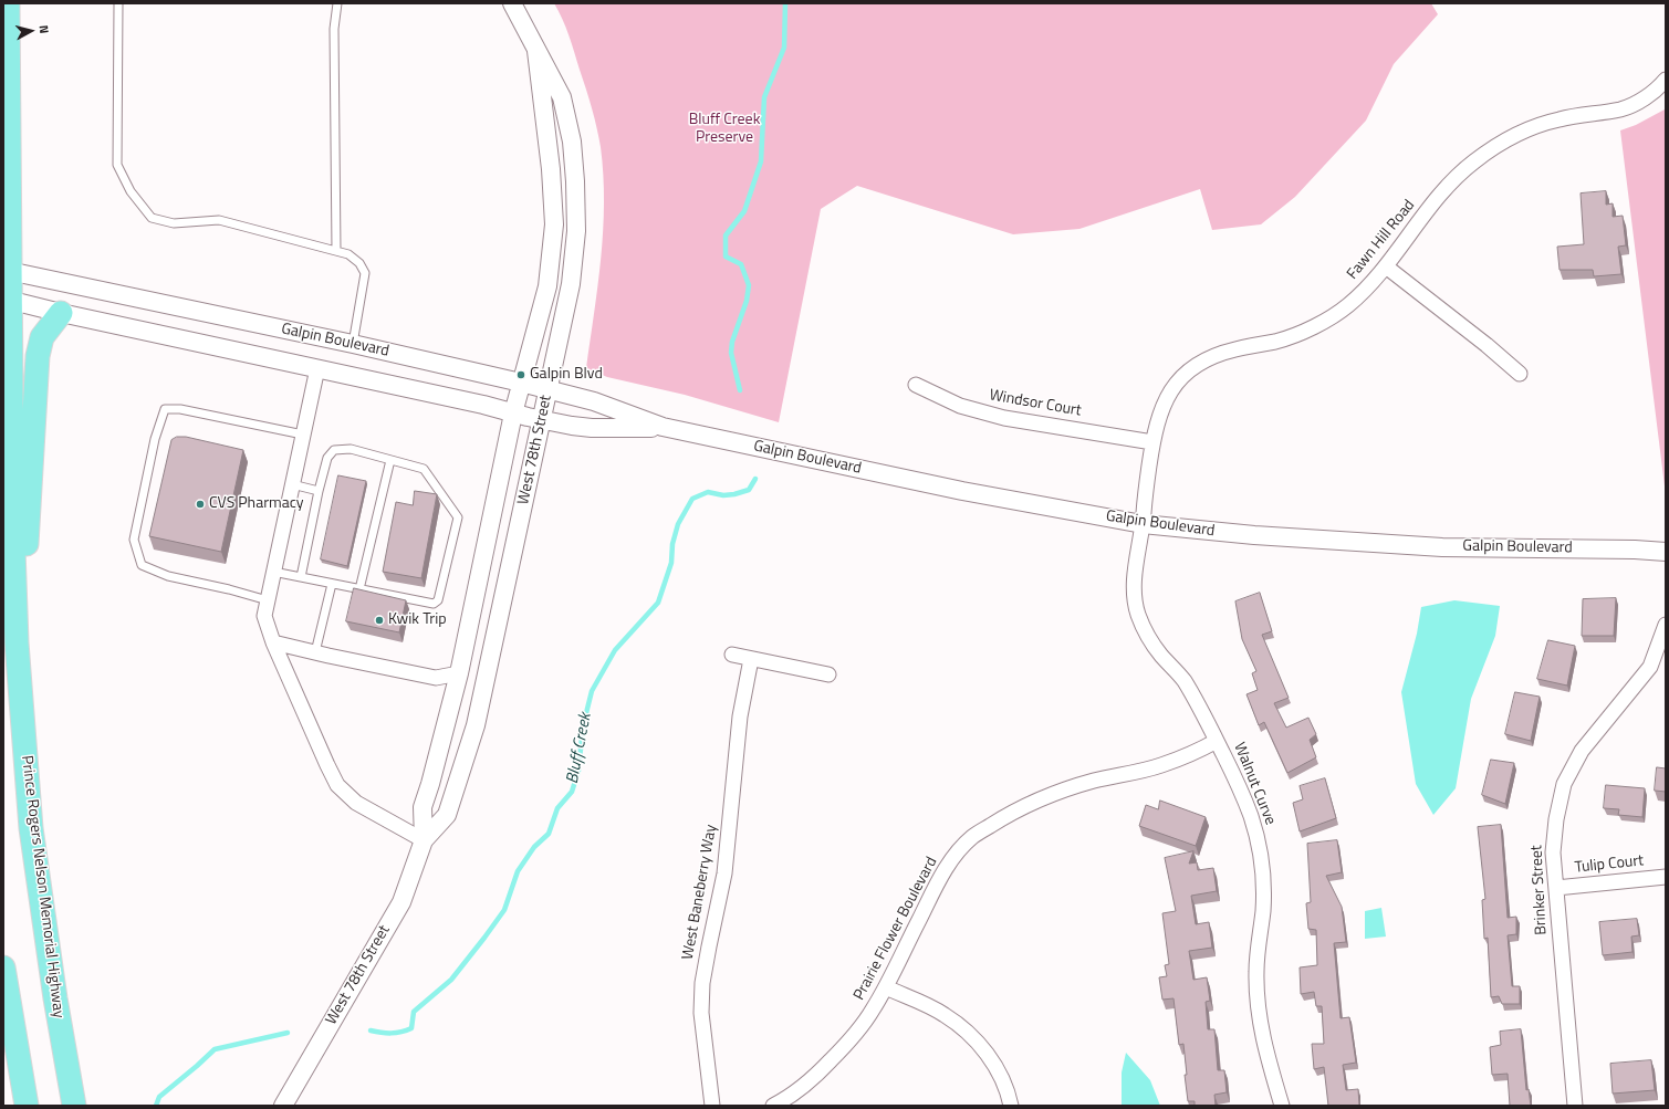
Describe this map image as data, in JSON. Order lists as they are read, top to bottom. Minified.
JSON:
{"streets":{"main road":["Prince Rogers Nelson Memorial Highway"],"street":["Fawn Hill Road","Galpin Boulevard","Windsor Court","West 78th Street","Walnut Curve","Tulip Court","Brinker Street","West Baneberry Way","Prairie Flower Boulevard"]},"crossings":[["Fawn Hill Road","Galpin Boulevard"],["Fawn Hill Road","Windsor Court"],["Fawn Hill Road","Walnut Curve"],["Galpin Boulevard","West 78th Street"],["Galpin Boulevard","Walnut Curve"],["Galpin Boulevard","Prince Rogers Nelson Memorial Highway"],["Walnut Curve","Prairie Flower Boulevard"],["Tulip Court","Brinker Street"]],"water":["Bluff Creek"],"parks":["Bluff Creek Preserve"],"places":["Galpin Blvd","CVS Pharmacy","Kwik Trip"],"north":"right"}
